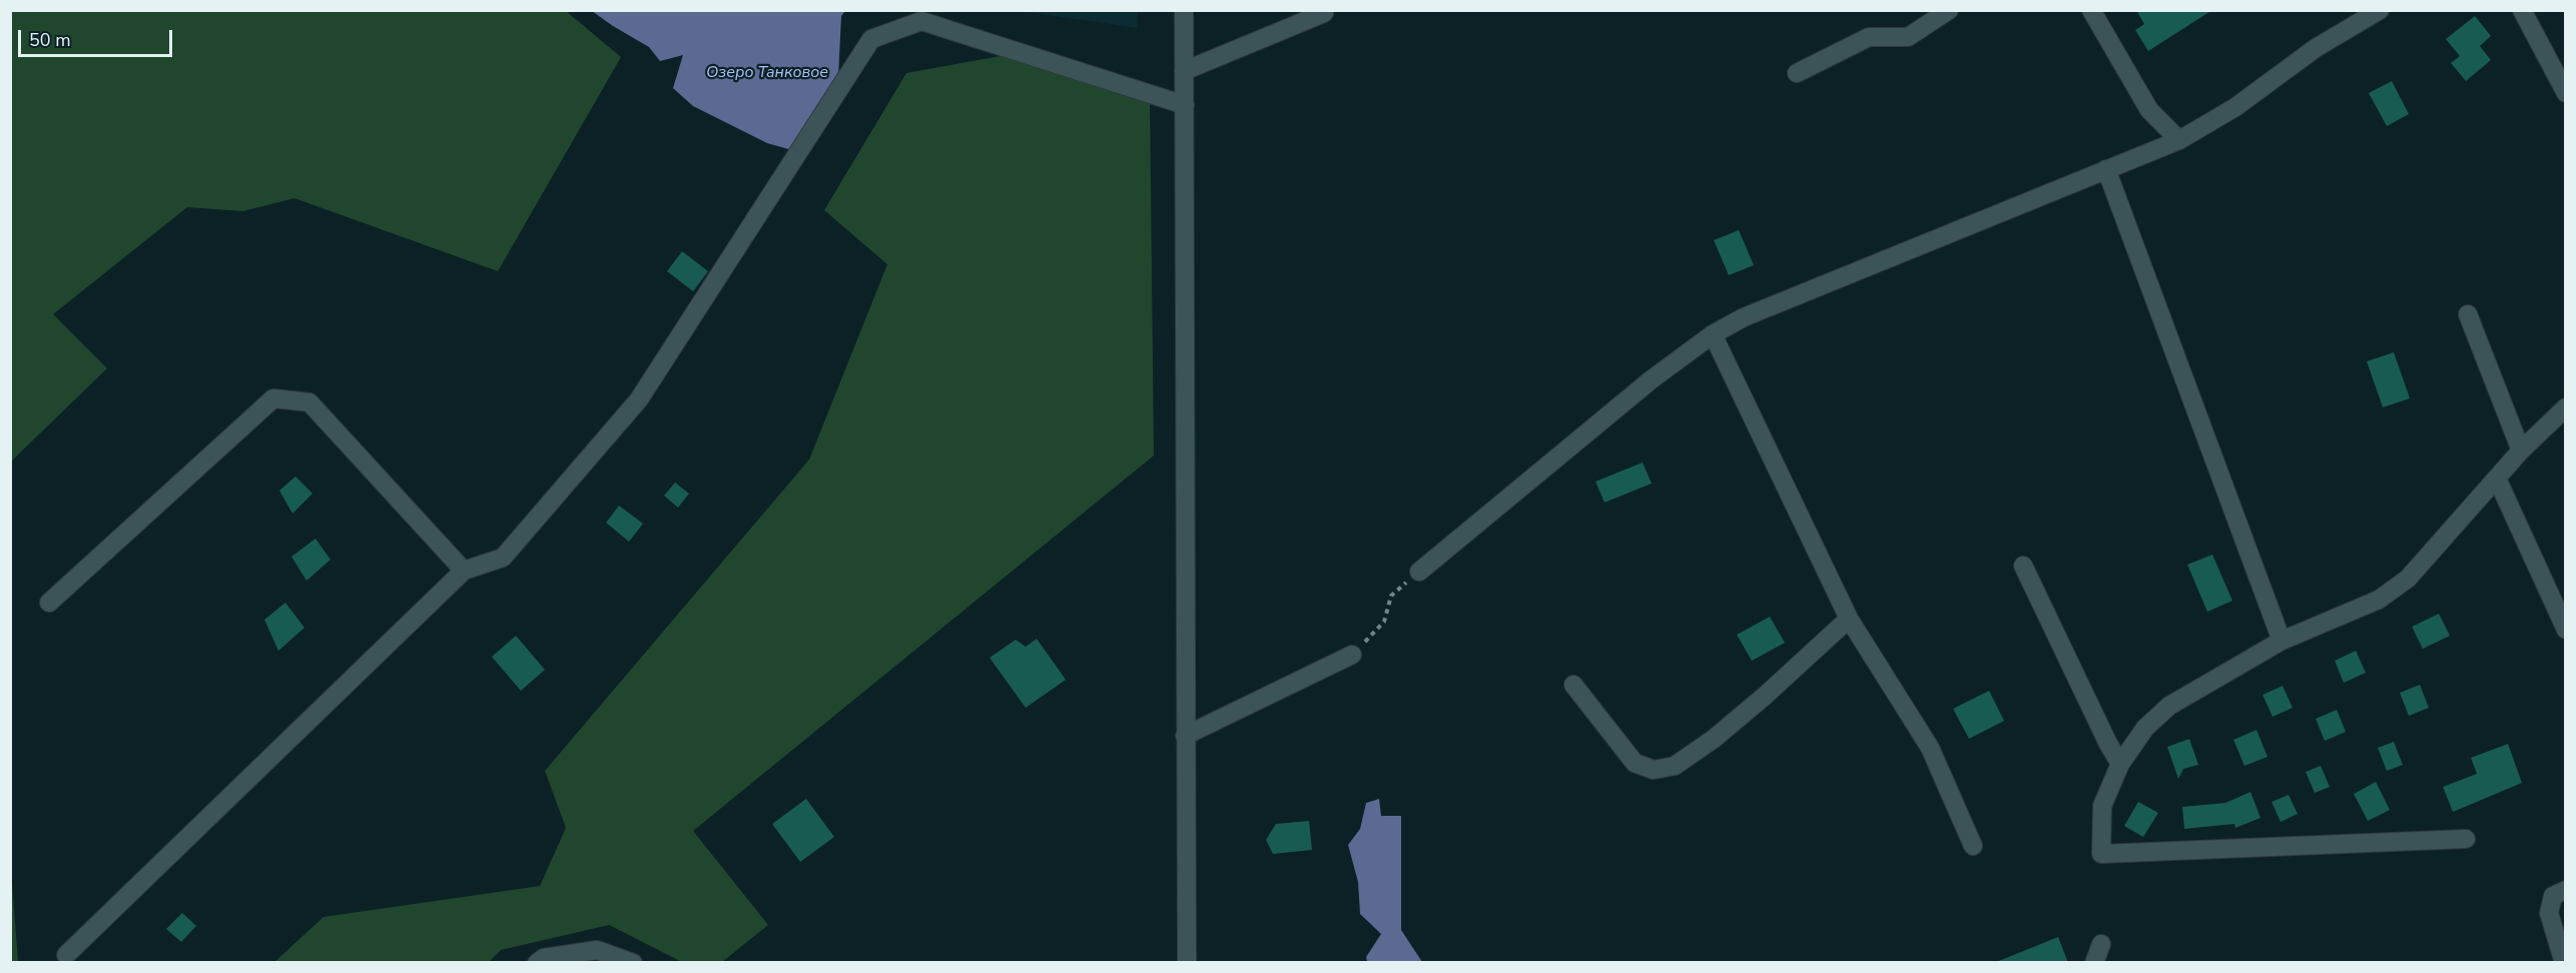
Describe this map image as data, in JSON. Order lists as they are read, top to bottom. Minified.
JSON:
{"water":["Озеро Танковое"],"scale_bar":"50 m"}
